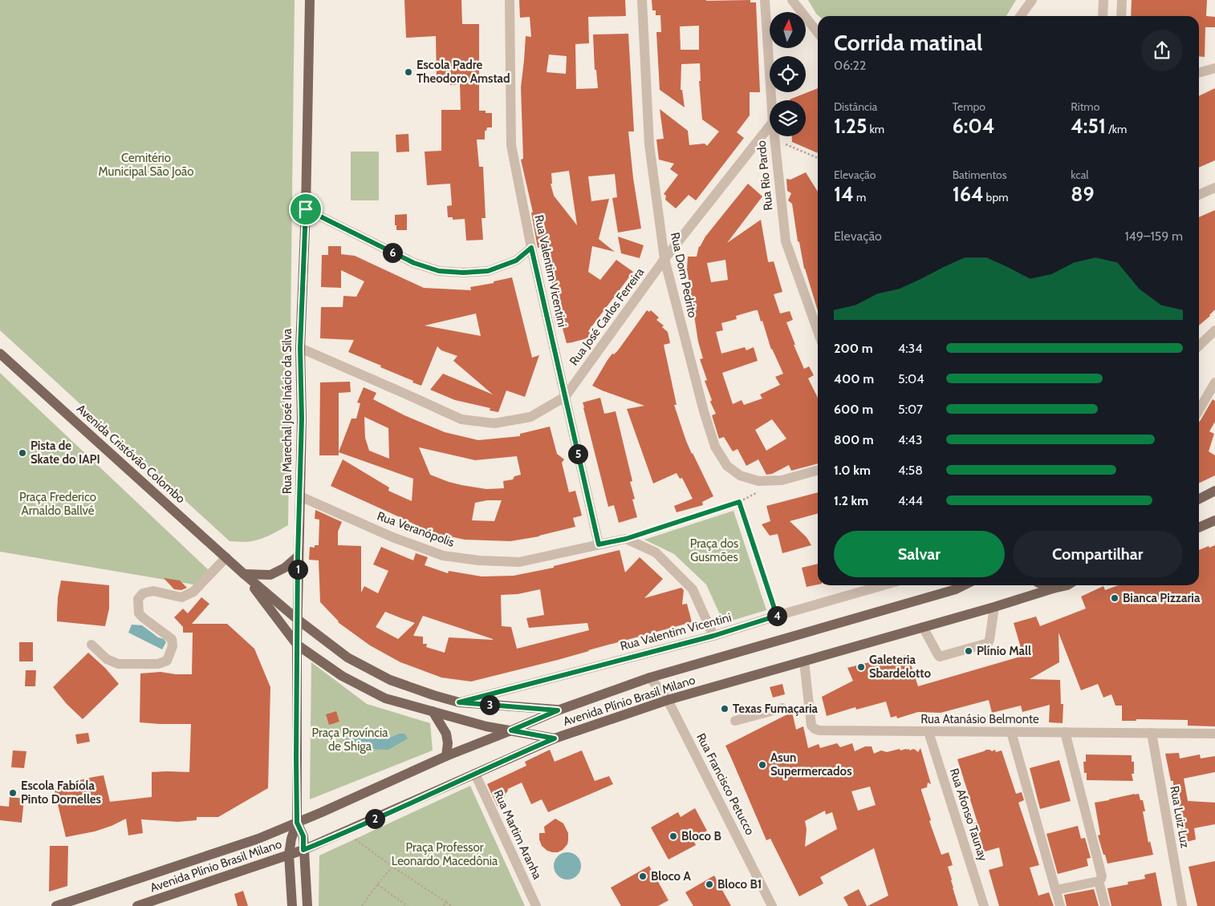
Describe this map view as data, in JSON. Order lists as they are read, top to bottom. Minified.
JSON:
{"streets":{"main road":["Rua Marechal José Inácio da Silva","Avenida Cristóvão Colombo","Avenida Plínio Brasil Milano"],"street":["Rua Rio Pardo","Rua Valentim Vicentini","Rua Dom Pedrito","Rua José Carlos Ferreira","Rua Veranópolis","Rua Atanásio Belmonte","Rua Francisco Petucco","Rua Afonso Taunay","Rua Luiz Luz","Rua Martim Aranha"]},"crossings":[["Rua Valentim Vicentini","Rua José Carlos Ferreira"],["Rua Valentim Vicentini","Avenida Cristóvão Colombo"],["Rua Valentim Vicentini","Rua Veranópolis"],["Rua Dom Pedrito","Rua José Carlos Ferreira"],["Rua José Carlos Ferreira","Rua Marechal José Inácio da Silva"],["Rua Marechal José Inácio da Silva","Avenida Cristóvão Colombo"],["Rua Marechal José Inácio da Silva","Rua Veranópolis"],["Rua Marechal José Inácio da Silva","Avenida Plínio Brasil Milano"],["Avenida Cristóvão Colombo","Avenida Plínio Brasil Milano"],["Avenida Plínio Brasil Milano","Rua Atanásio Belmonte"],["Avenida Plínio Brasil Milano","Rua Francisco Petucco"],["Avenida Plínio Brasil Milano","Rua Martim Aranha"],["Rua Atanásio Belmonte","Rua Afonso Taunay"],["Rua Atanásio Belmonte","Rua Luiz Luz"]],"parks":["Cemitério Municipal São João","Praça Frederico Arnaldo Ballvé","Praça dos Gusmões","Praça Província de Shiga","Praça Professor Leonardo Macedônia"],"places":["Escola Padre Theodoro Amstad","Pista de Skate do IAPI","Bianca Pizzaria","Plínio Mall","Galeteria Sbardelotto","Texas Fumaçaria","Asun Supermercados","Escola Fabíola Pinto Dornelles","Bloco B","Bloco A","Bloco B1"],"north":"top","page":{"heading":["Corrida matinal","06:22"],"stats":[["Distância","1.25 km"],["Tempo","6:04"],["Ritmo","4:51 /km"],["Elevação","14 m"],["Batimentos","164 bpm"],["kcal","89"]],"chart":["Elevação","149–159 m"],"pins":["6","5","1","4","3","2"],"list":[{"name":"200 m","note":"4:34"},{"name":"400 m","note":"5:04"},{"name":"600 m","note":"5:07"},{"name":"800 m","note":"4:43"},{"name":"1.0 km","note":"4:58"},{"name":"1.2 km","note":"4:44"}],"buttons":["Salvar","Compartilhar"]}}
